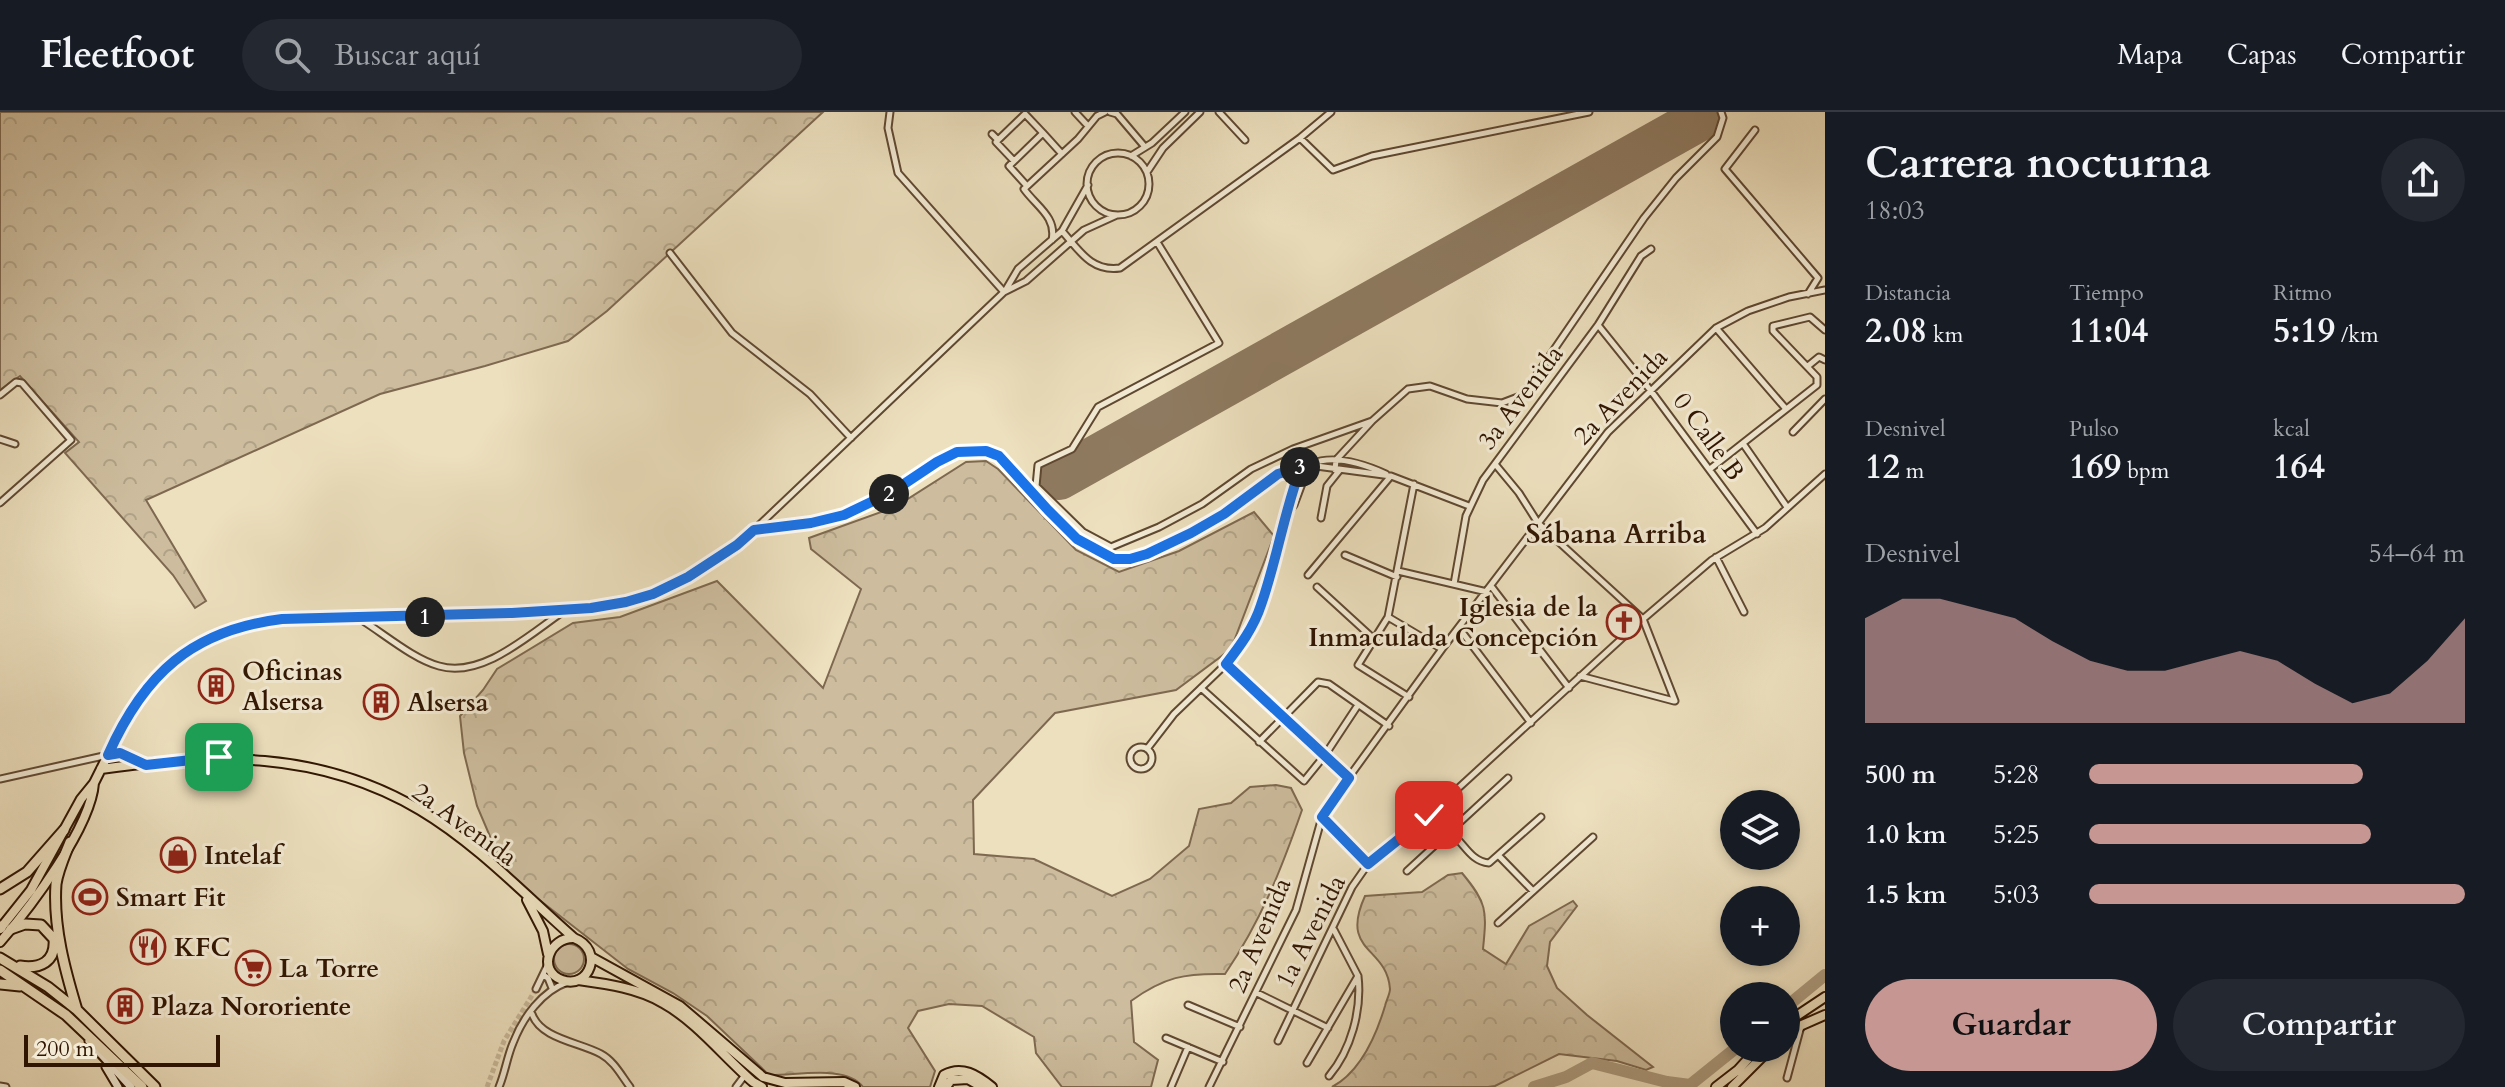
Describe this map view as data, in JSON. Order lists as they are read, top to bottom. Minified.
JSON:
{"streets":{"main road":["2a Avenida"],"street":["3a Avenida","0 Calle B","1a Avenida"]},"crossings":[["2a Avenida","0 Calle B"],["3a Avenida","0 Calle B"],["0 Calle B","1a Avenida"]],"districts":["Sábana Arriba"],"places":{"church":["Iglesia de la Inmaculada Concepción"],"building":["Oficinas Alsersa","Alsersa","Plaza Nororiente"],"shop":["Intelaf"],"sports":["Smart Fit"],"restaurant":["KFC"],"supermarket":["La Torre"]},"scale_bar":"200 m","page":{"header":"Fleetfoot","search":"Buscar aquí","nav":["Mapa","Capas","Compartir"],"heading":["Carrera nocturna","18:03"],"stats":[["Distancia","2.08 km"],["Tiempo","11:04"],["Ritmo","5:19 /km"],["Desnivel","12 m"],["Pulso","169 bpm"],["kcal","164"]],"pins":["3","2","1"],"chart":["Desnivel","54–64 m"],"list":[{"name":"500 m","note":"5:28"},{"name":"1.0 km","note":"5:25"},{"name":"1.5 km","note":"5:03"}],"map_buttons":["+","−"],"buttons":["Guardar","Compartir"],"scale":"200 m"}}
